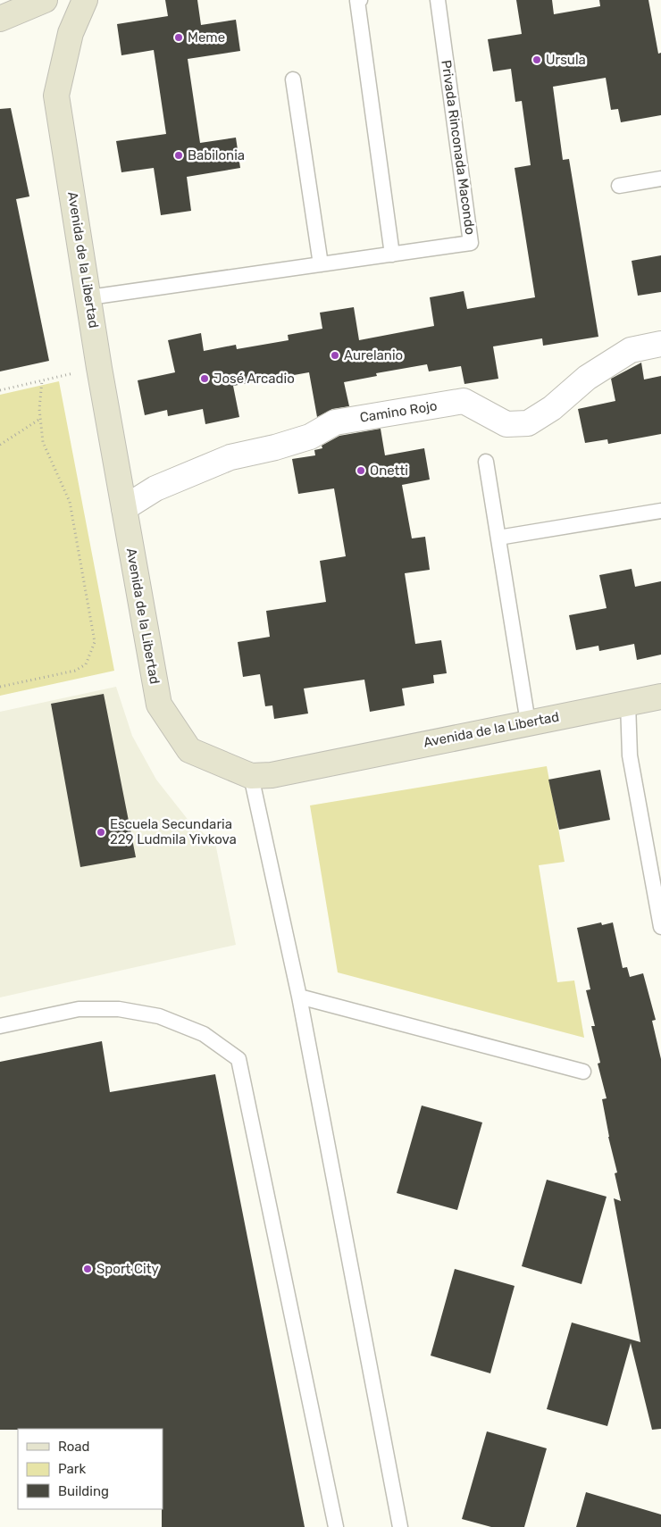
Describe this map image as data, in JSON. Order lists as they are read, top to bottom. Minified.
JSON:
{"streets":{"street":["Avenida de la Libertad","Camino Rojo"],"lane":["Privada Rinconada Macondo"]},"crossings":[["Privada Rinconada Macondo","Avenida de la Libertad"],["Avenida de la Libertad","Camino Rojo"]],"places":["Meme","Ursula","Babilonia","Aurelanio","José Arcadio","Onetti","Escuela Secundaria 229 Ludmila Yivkova","Sport City"],"legend":["Road","Park","Building"]}
